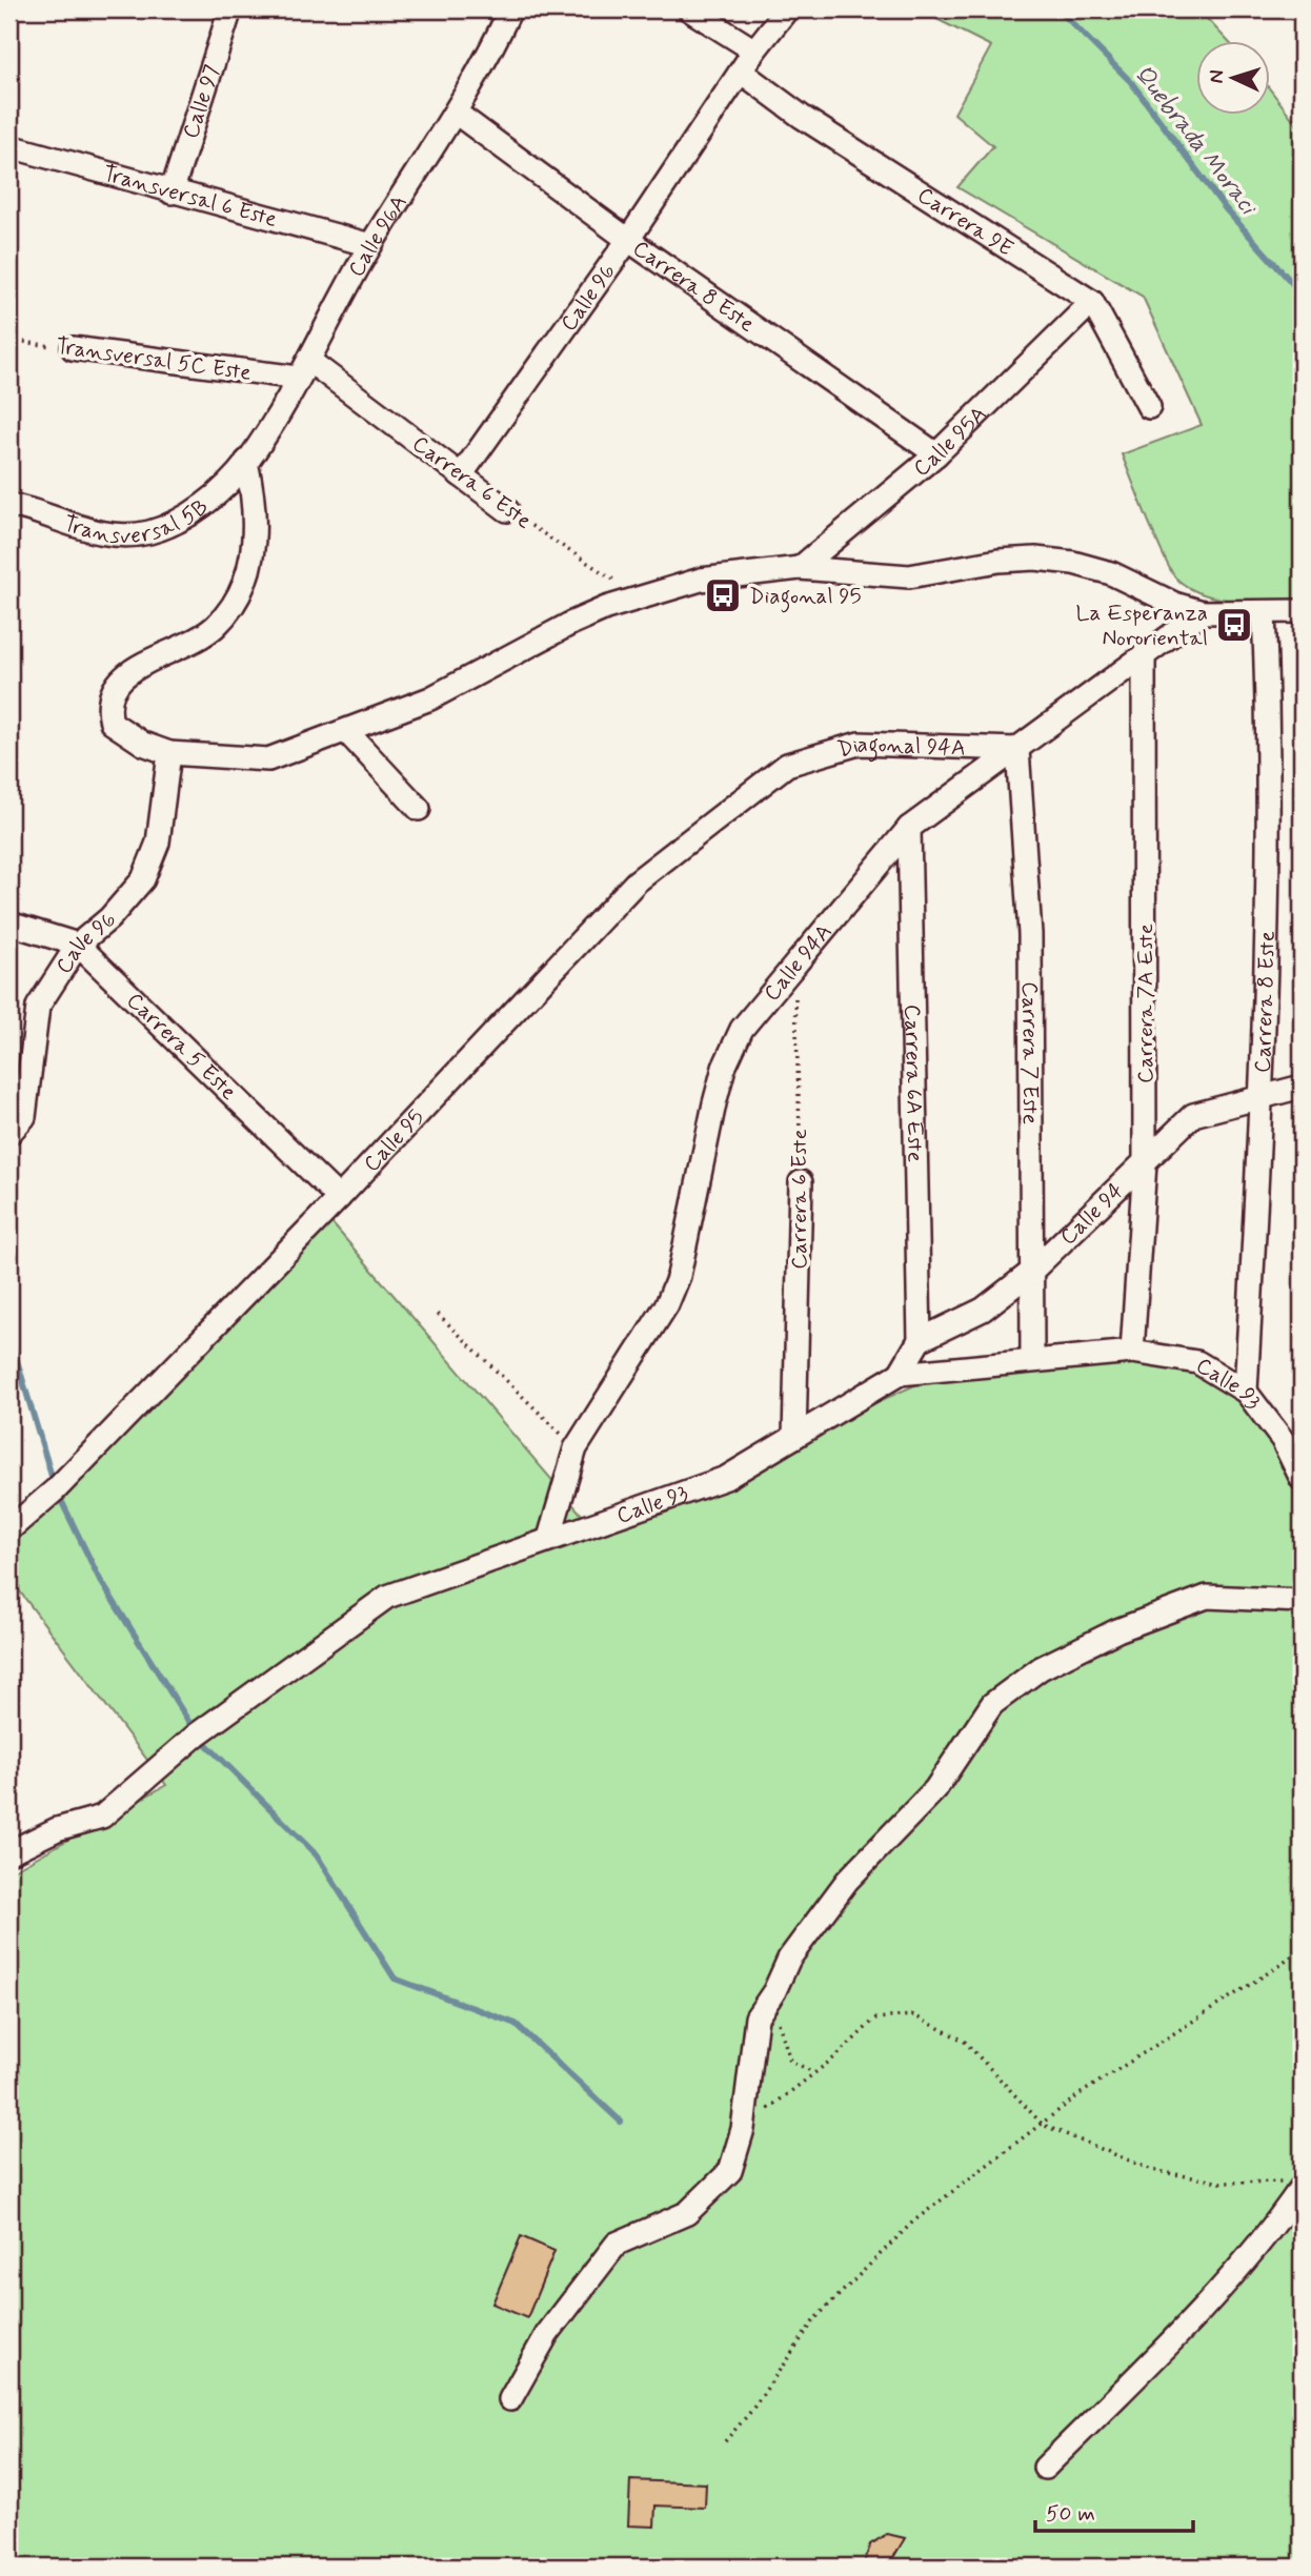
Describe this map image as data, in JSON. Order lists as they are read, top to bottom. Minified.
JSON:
{"streets":{"street":["Calle 97","Transversal 6 Este","Carrera 9E","Calle 96A","Carrera 8 Este","Calle 96","Transversal 5C Este","Calle 95A","Carrera 6 Este","Transversal 5B","Diagonal 94A","Calle 94A","Carrera 7A Este","Carrera 5 Este","Carrera 7 Este","Carrera 6A Este","Calle 95","Calle 94","Calle 93"]},"crossings":[["Calle 97","Transversal 6 Este"],["Transversal 6 Este","Calle 96A"],["Carrera 9E","Calle 96"],["Carrera 9E","Calle 95A"],["Calle 96A","Carrera 8 Este"],["Calle 96A","Transversal 5C Este"],["Calle 96A","Carrera 6 Este"],["Calle 96A","Transversal 5B"],["Carrera 8 Este","Calle 96"],["Carrera 8 Este","Calle 95A"],["Carrera 8 Este","Calle 94"],["Carrera 8 Este","Calle 93"],["Calle 96","Carrera 6 Este"],["Calle 96","Carrera 5 Este"],["Transversal 5C Este","Carrera 6 Este"],["Carrera 6 Este","Calle 94A"],["Carrera 6 Este","Calle 93"],["Diagonal 94A","Calle 94A"],["Diagonal 94A","Carrera 7 Este"],["Diagonal 94A","Calle 95"],["Calle 94A","Carrera 7A Este"],["Calle 94A","Carrera 7 Este"],["Calle 94A","Carrera 6A Este"],["Calle 94A","Calle 93"],["Carrera 7A Este","Calle 94"],["Carrera 7A Este","Calle 93"],["Carrera 5 Este","Calle 95"],["Carrera 7 Este","Calle 94"],["Carrera 7 Este","Calle 93"],["Carrera 6A Este","Calle 94"]],"water":["Quebrada Moraci"],"places":{"bus stop":["Diagonal 95","La Esperanza Nororiental"]},"scale_bar":"50 m","north":"left"}
